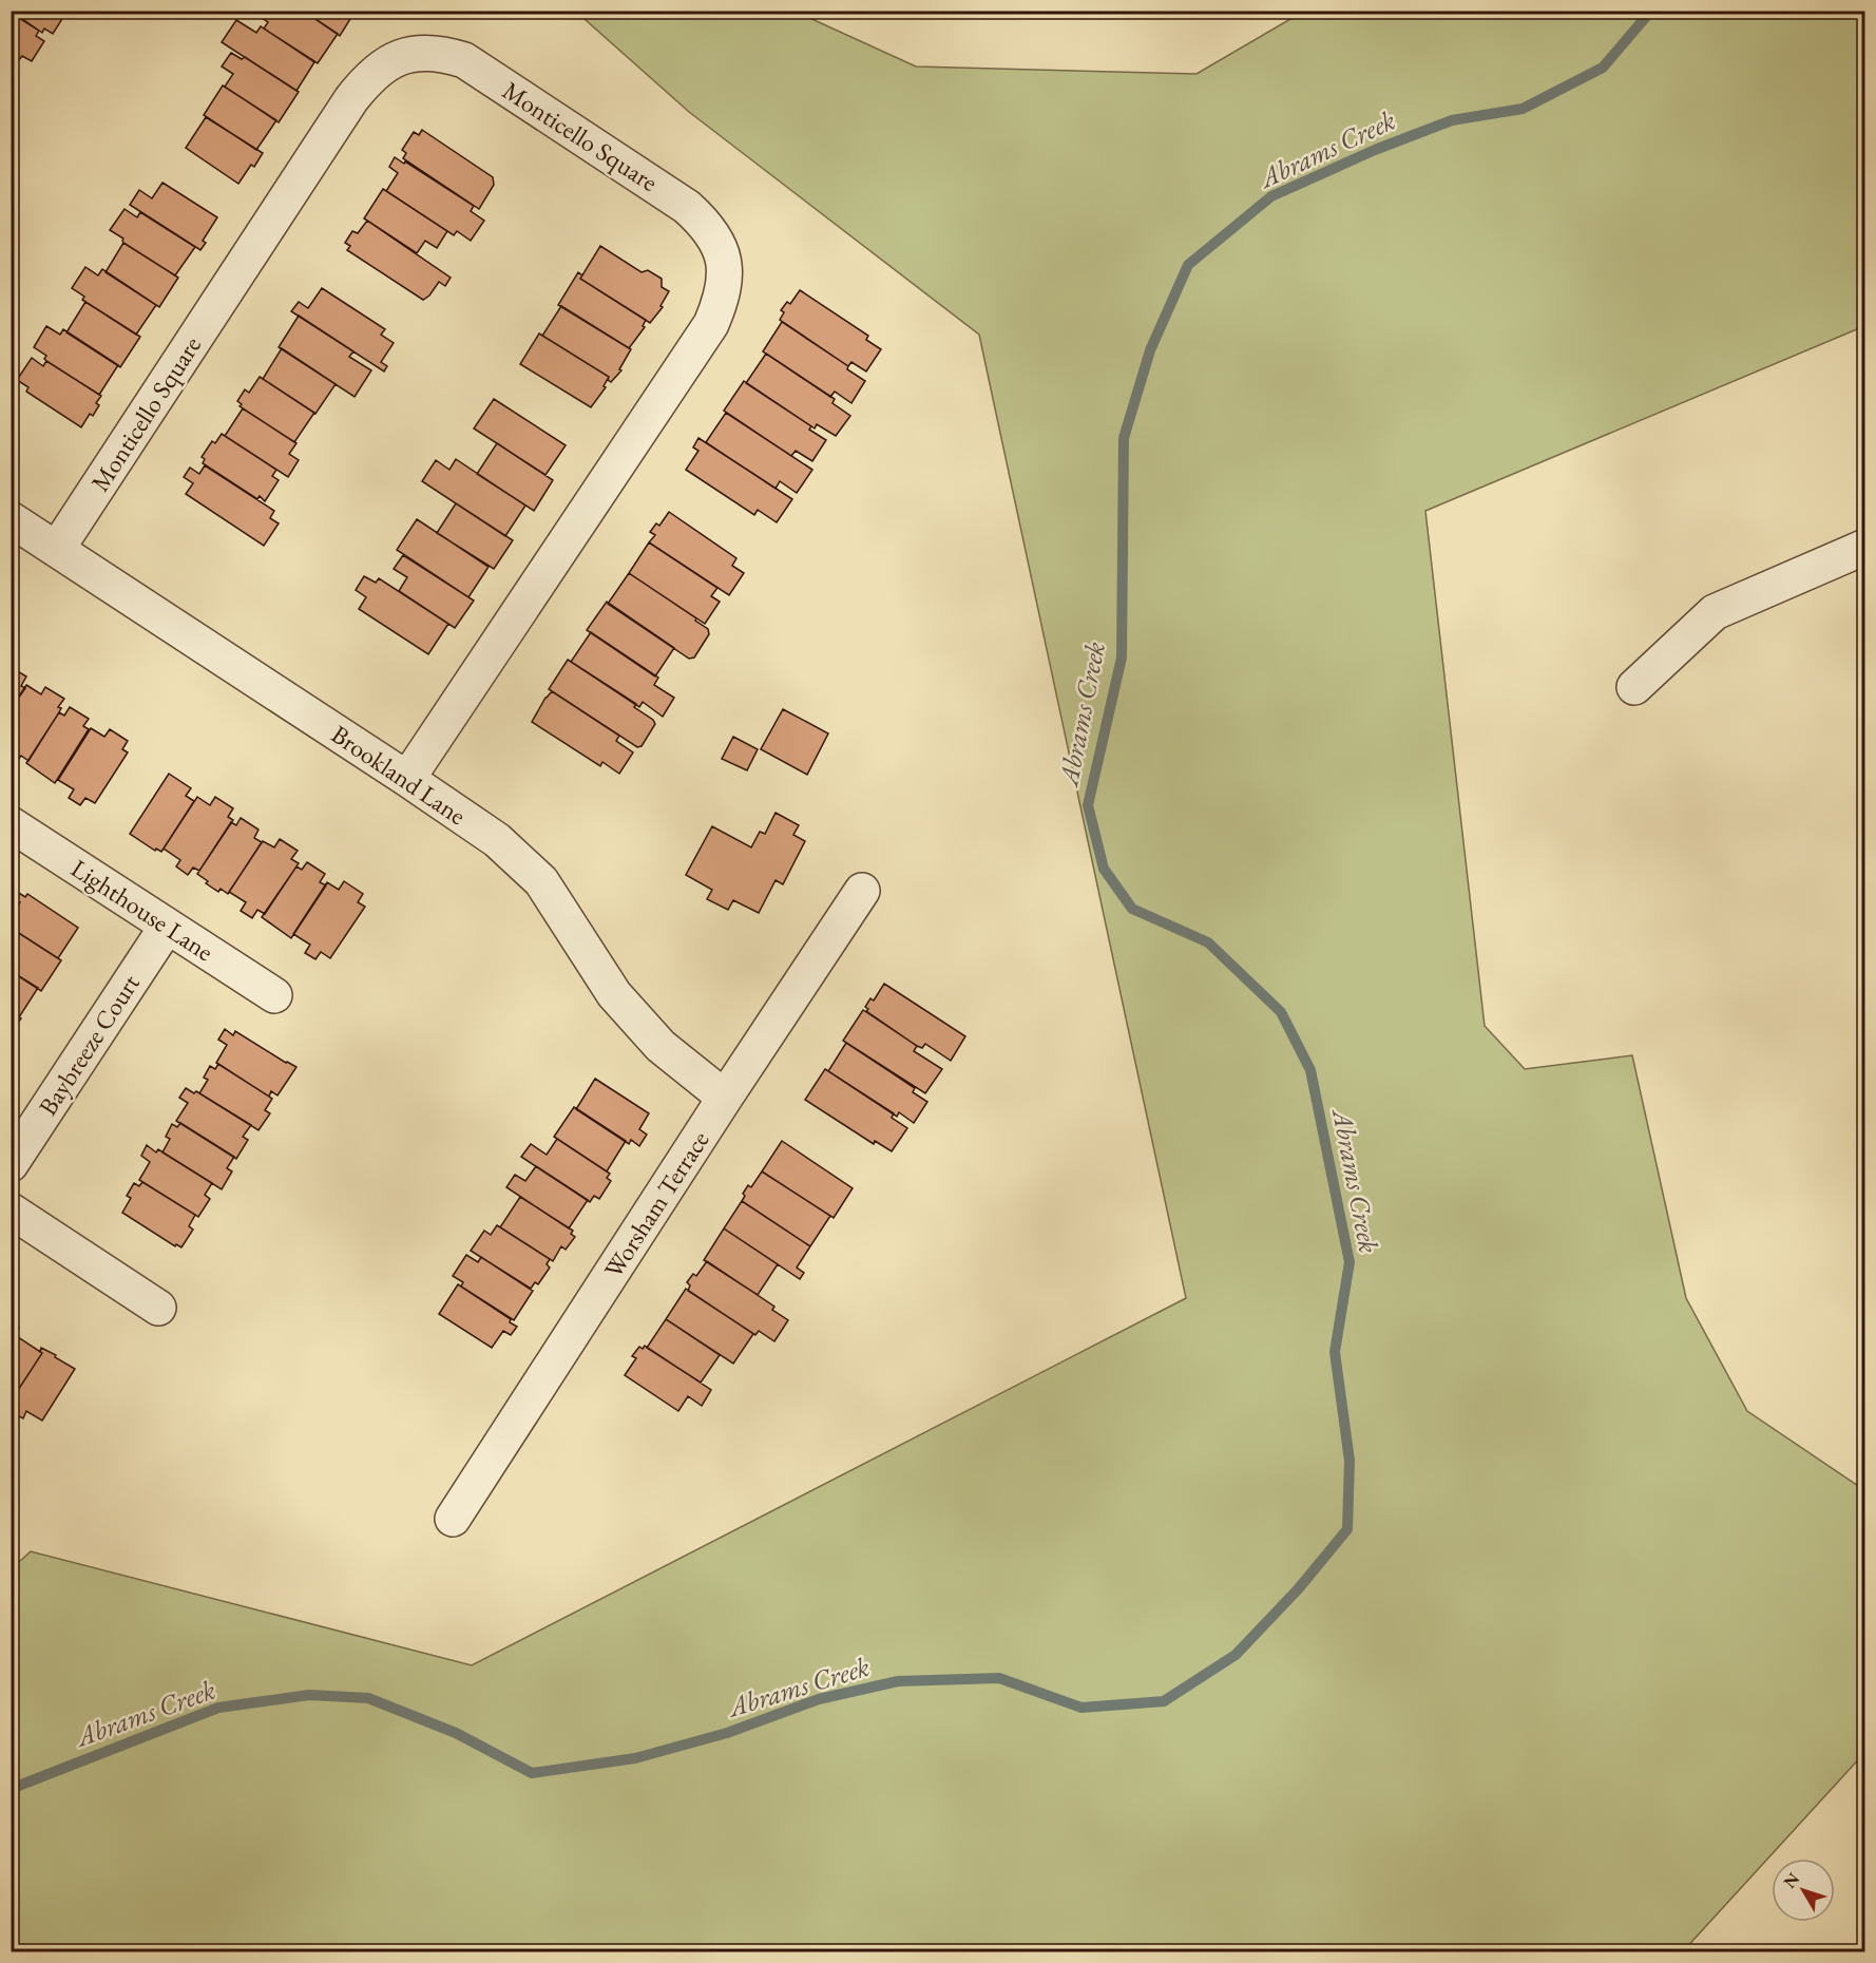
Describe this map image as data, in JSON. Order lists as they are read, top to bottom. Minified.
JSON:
{"streets":{"street":["Monticello Square","Brookland Lane","Lighthouse Lane","Baybreeze Court","Worsham Terrace"]},"crossings":[["Monticello Square","Brookland Lane"],["Brookland Lane","Worsham Terrace"],["Lighthouse Lane","Baybreeze Court"]],"water":["Abrams Creek"],"north":"top left"}
